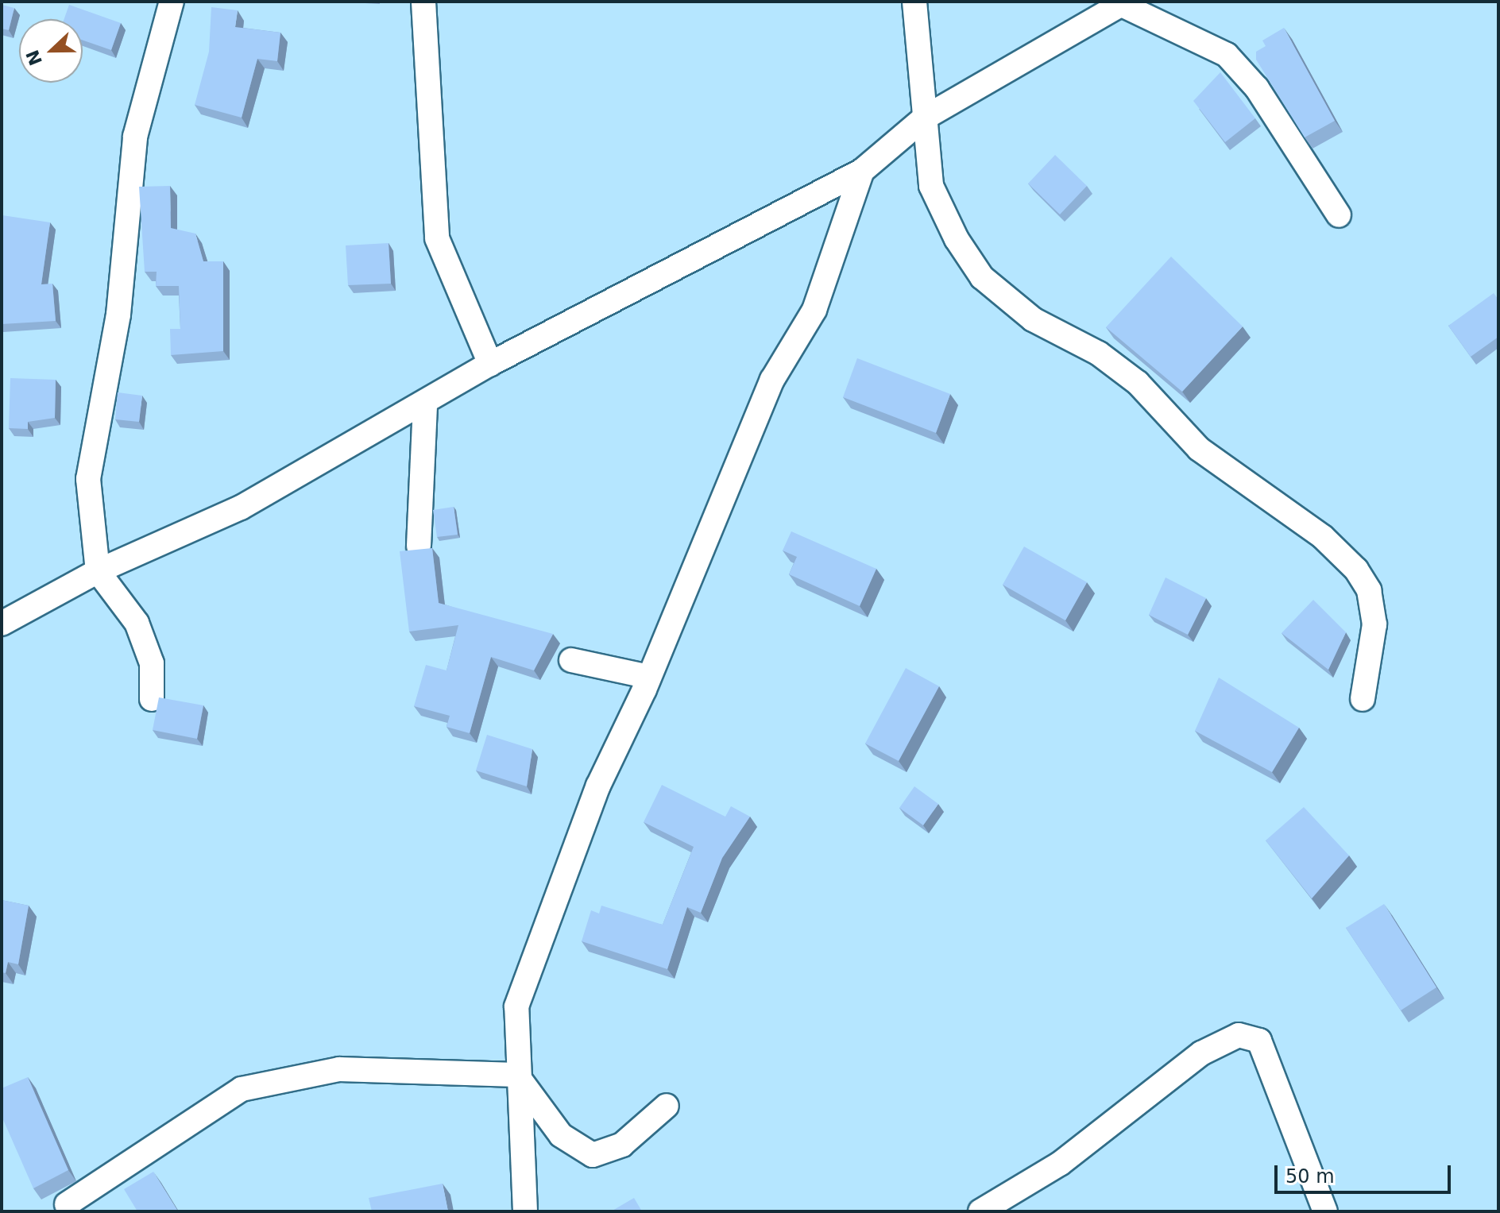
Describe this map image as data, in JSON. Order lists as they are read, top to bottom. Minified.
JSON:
{"scale_bar":"50 m","north":"left"}
